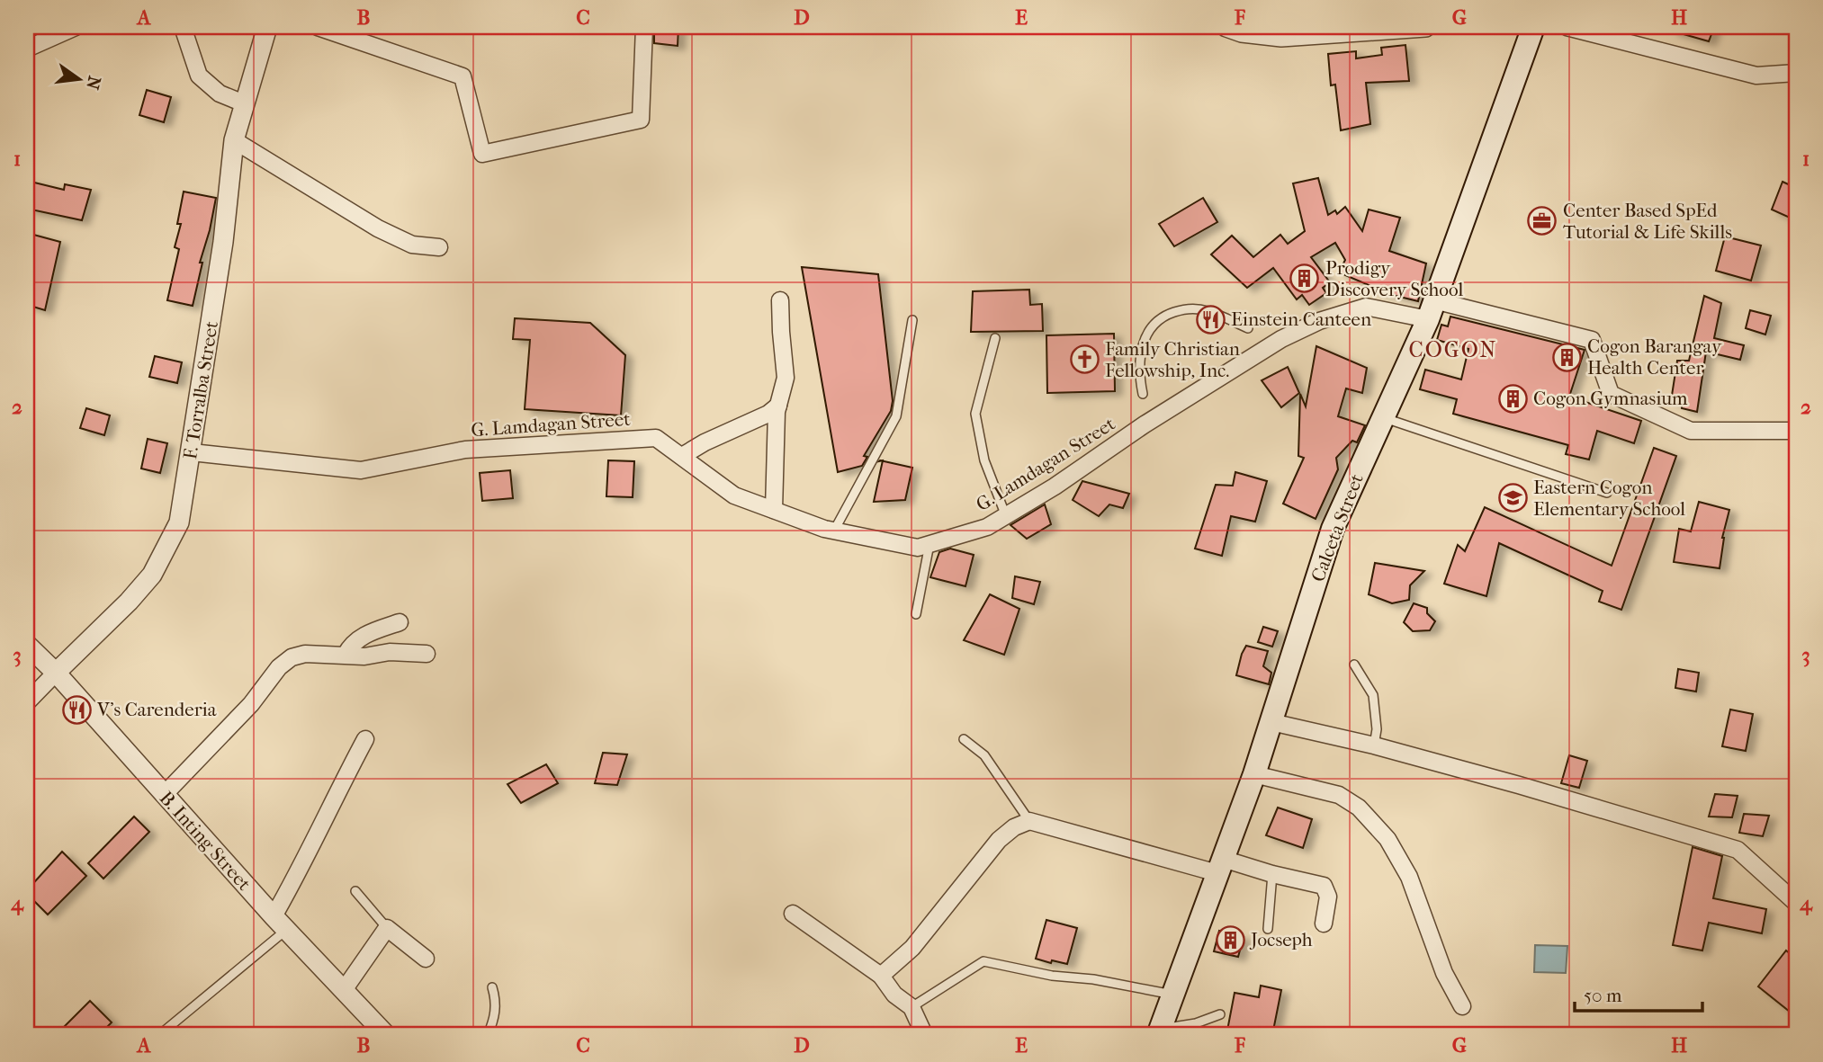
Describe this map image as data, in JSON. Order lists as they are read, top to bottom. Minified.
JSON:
{"streets":{"main road":["Calceta Street"],"street":["F. Torralba Street","G. Lamdagan Street","B. Inting Street"]},"crossings":[["F. Torralba Street","G. Lamdagan Street"],["F. Torralba Street","B. Inting Street"],["G. Lamdagan Street","Calceta Street"]],"districts":["COGON"],"places":{"office":["Center Based SpEd Tutorial & Life Skills"],"building":["Prodigy Discovery School","Cogon Barangay Health Center","Cogon Gymnasium","Jocseph"],"restaurant":["Einstein Canteen","V's Carenderia"],"church":["Family Christian Fellowship, Inc."],"school or university":["Eastern Cogon Elementary School"]},"scale_bar":"50 m","north":"right","grid":{"columns":["A","B","C","D","E","F","G","H"],"rows":["1","2","3","4"]}}
